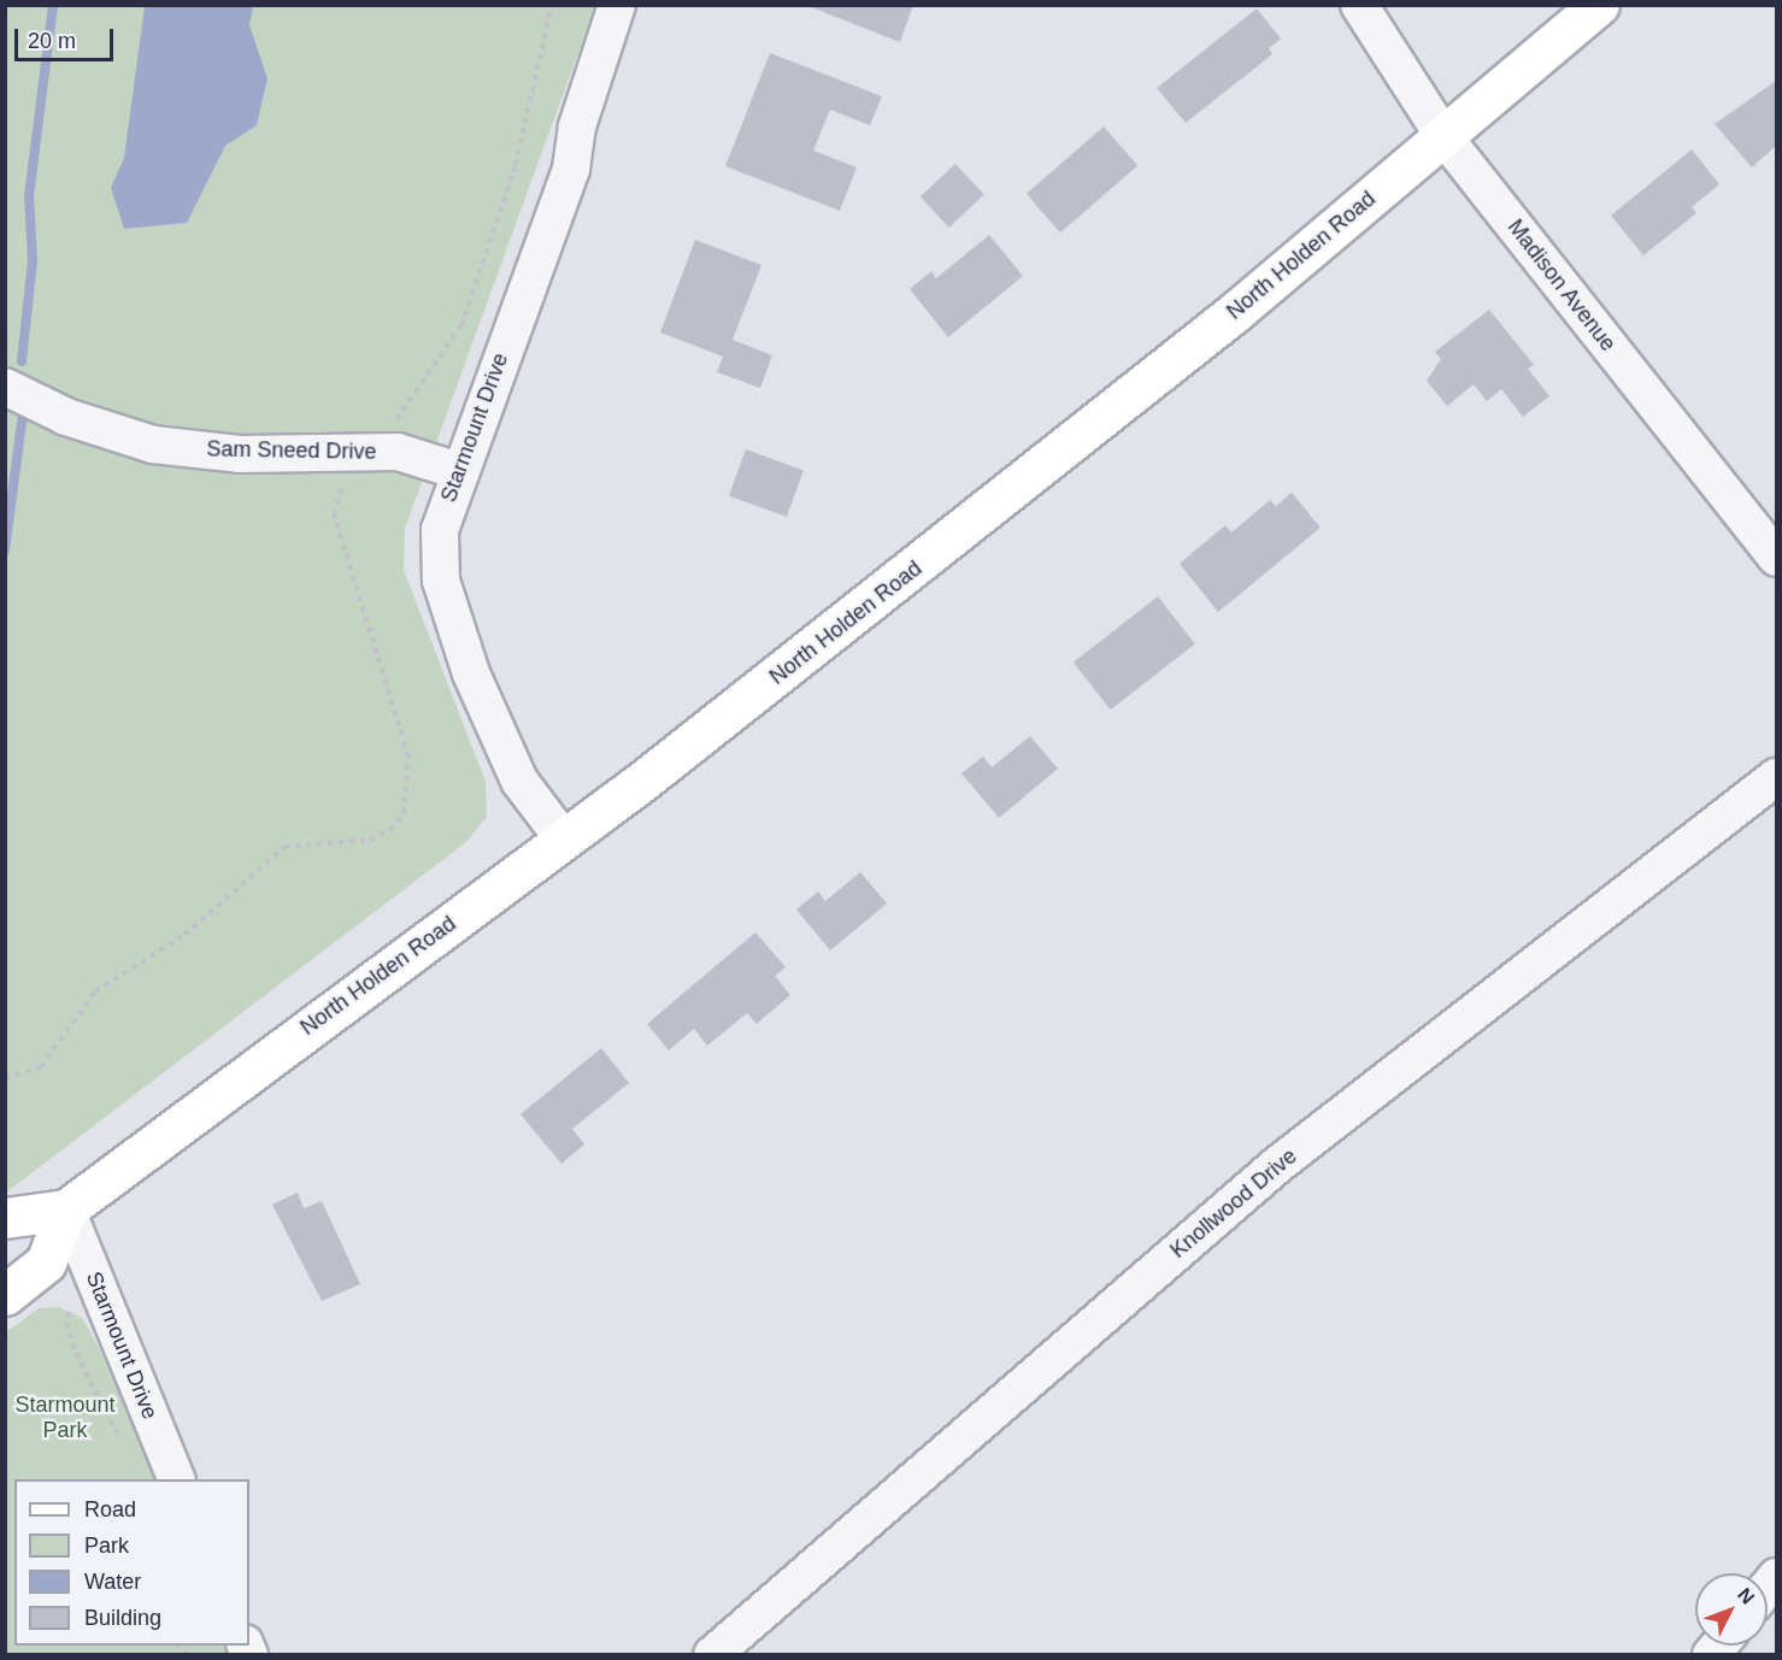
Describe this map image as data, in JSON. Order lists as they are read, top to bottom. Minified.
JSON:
{"streets":{"main road":["North Holden Road"],"street":["Madison Avenue","Starmount Drive","Sam Sneed Drive","Knollwood Drive"]},"crossings":[["North Holden Road","Madison Avenue"],["North Holden Road","Starmount Drive"],["Starmount Drive","Sam Sneed Drive"]],"parks":["Starmount Park"],"legend":["Road","Park","Water","Building"],"scale_bar":"20 m","north":"top right"}
